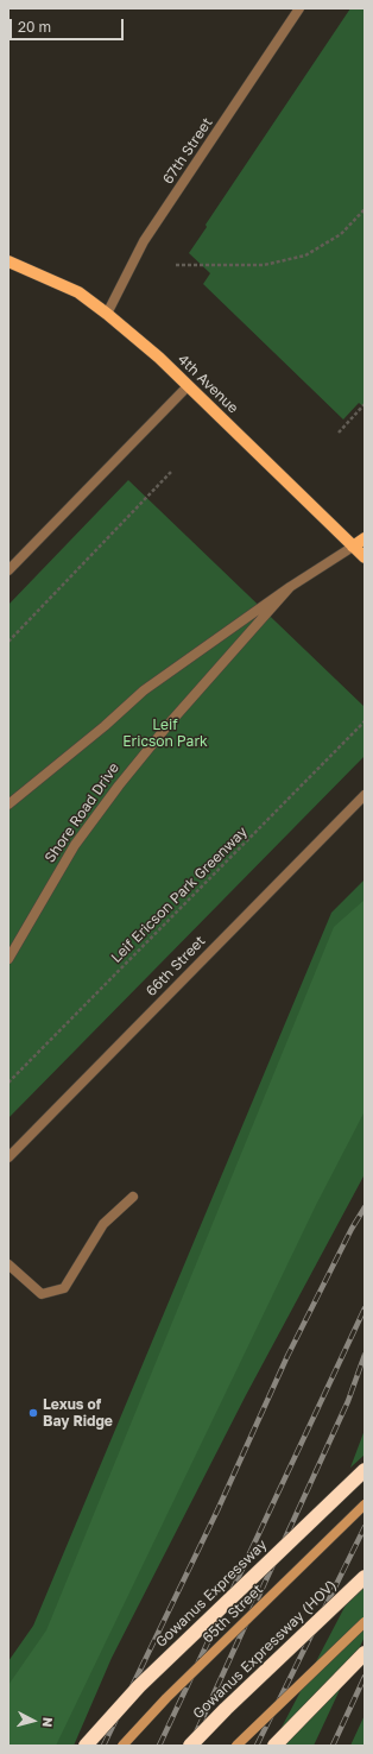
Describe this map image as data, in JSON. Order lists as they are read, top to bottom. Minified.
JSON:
{"streets":{"highway":["Gowanus Expressway","Gowanus Expressway (HOV)"],"main road":["4th Avenue","Shore Road Drive","65th Street"],"street":["67th Street","66th Street"],"path":["Leif Ericson Park Greenway"]},"crossings":[["67th Street","4th Avenue"],["4th Avenue","Shore Road Drive"]],"parks":["Leif Ericson Park"],"places":["Lexus of Bay Ridge"],"scale_bar":"20 m","north":"right"}
